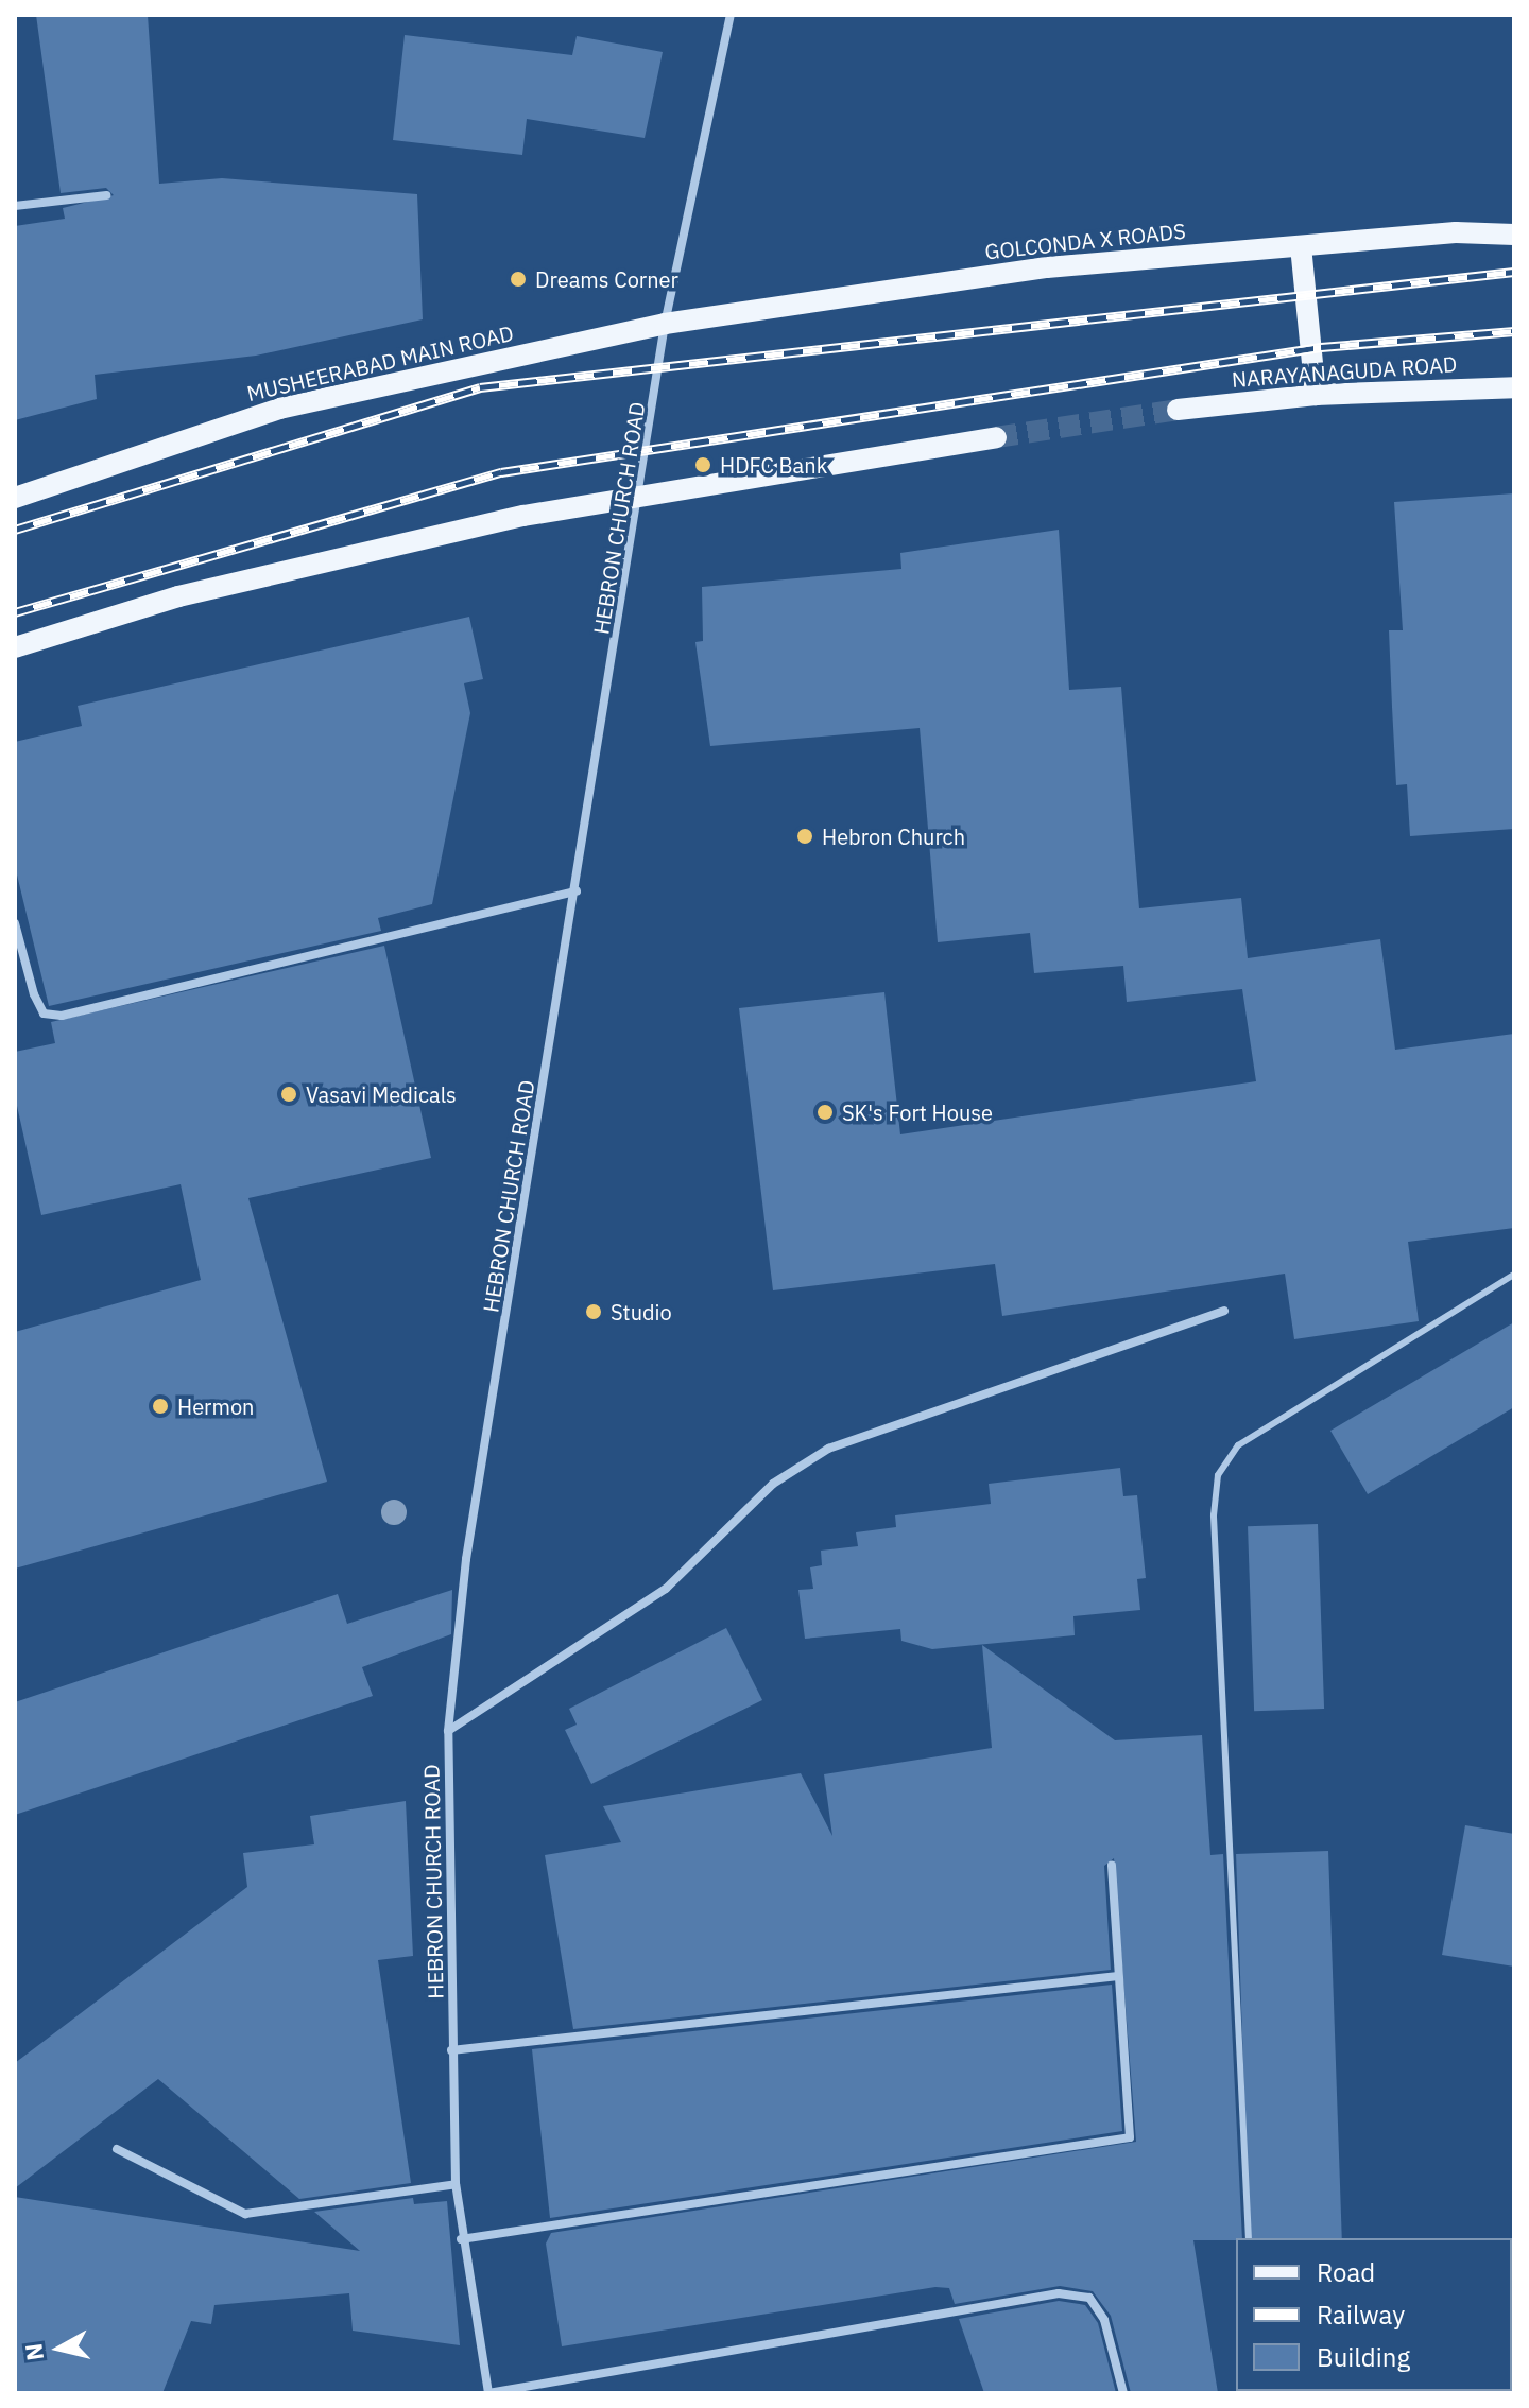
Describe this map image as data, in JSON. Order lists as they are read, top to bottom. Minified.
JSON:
{"streets":{"main road":["GOLCONDA X ROADS","MUSHEERABAD MAIN ROAD","NARAYANAGUDA ROAD"],"street":["HEBRON CHURCH ROAD"]},"crossings":[["GOLCONDA X ROADS","MUSHEERABAD MAIN ROAD"],["GOLCONDA X ROADS","HEBRON CHURCH ROAD"],["MUSHEERABAD MAIN ROAD","HEBRON CHURCH ROAD"]],"places":["Dreams Corner","HDFC Bank","Hebron Church","Vasavi Medicals","SK's Fort House","Studio","Hermon"],"legend":["Road","Railway","Building"],"north":"left"}
